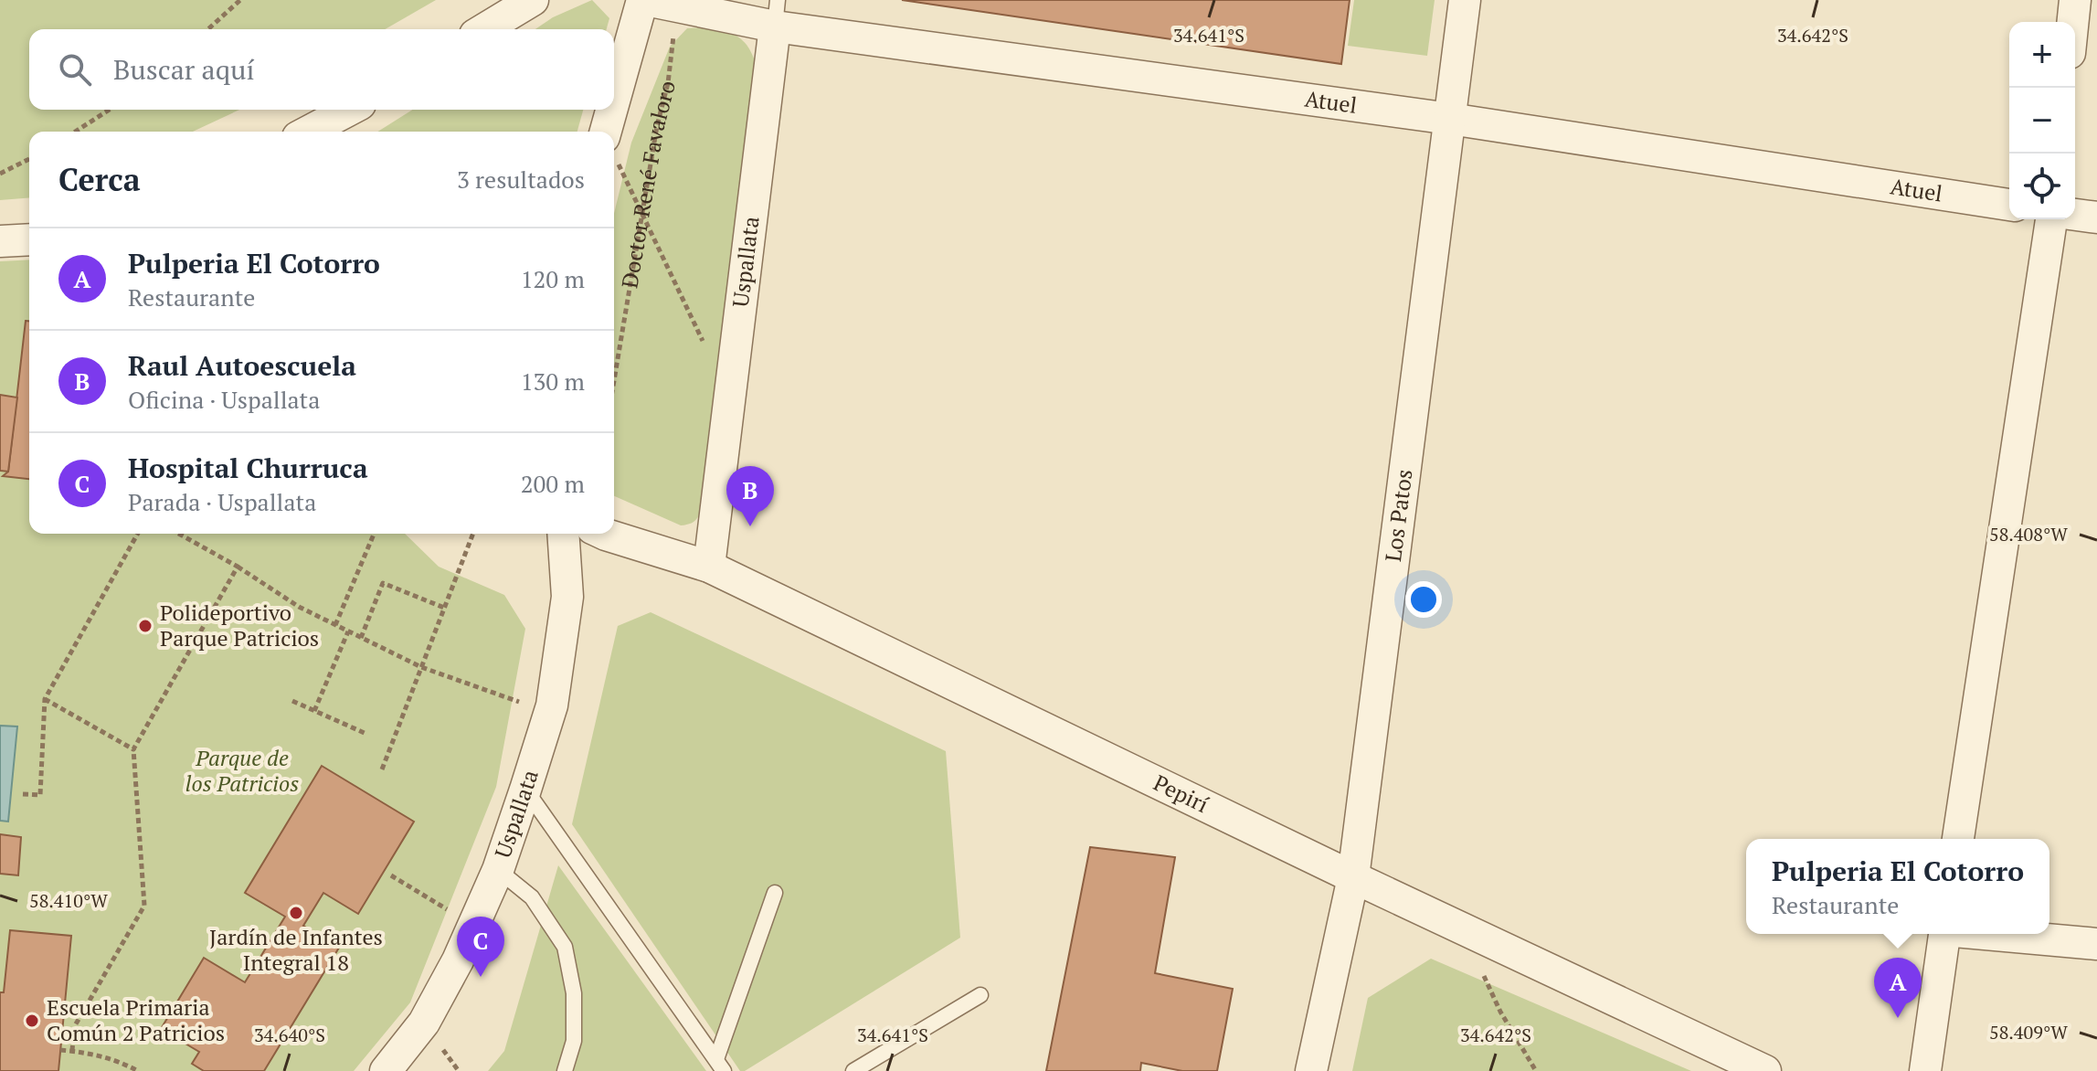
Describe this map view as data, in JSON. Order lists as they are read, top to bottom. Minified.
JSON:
{"streets":{"street":["Atuel","Doctor René Favaloro","Uspallata","Los Patos","Pepirí"]},"crossings":[["Atuel","Doctor René Favaloro"],["Atuel","Uspallata"],["Atuel","Los Patos"],["Uspallata","Pepirí"],["Los Patos","Pepirí"]],"parks":["Parque de los Patricios"],"places":["Polideportivo Parque Patricios","Jardín de Infantes Integral 18","Escuela Primaria Común 2 Patricios"],"page":{"map_buttons":["+","−"],"search":"Buscar aquí","heading":["Cerca","3 resultados"],"list":[{"mark":"A","name":"Pulperia El Cotorro","note":"Restaurante","value":"120 m"},{"mark":"B","name":"Raul Autoescuela","note":"Oficina · Uspallata","value":"130 m"},{"mark":"C","name":"Hospital Churruca","note":"Parada · Uspallata","value":"200 m"}],"pins":["B","C","A"],"popup":["Pulperia El Cotorro","Restaurante"]},"coordinates":["34.641°S","34.642°S","58.408°W","58.410°W","58.409°W","34.640°S"]}
